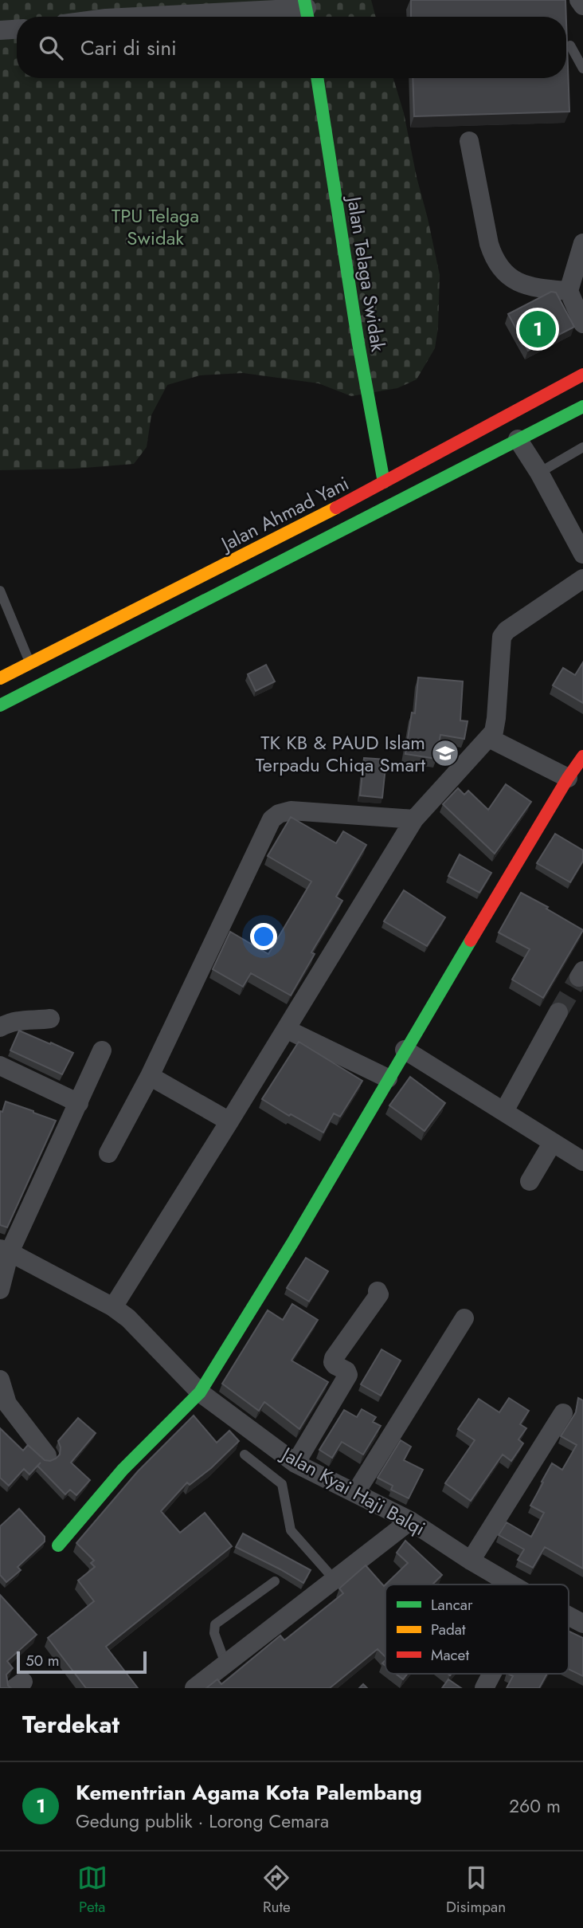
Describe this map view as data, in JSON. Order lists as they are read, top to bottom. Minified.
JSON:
{"streets":{"main road":["Jalan Telaga Swidak","Jalan Ahmad Yani"],"street":["Jalan Kyai Haji Balqi"]},"crossings":[["Jalan Telaga Swidak","Jalan Ahmad Yani"]],"parks":["TPU Telaga Swidak"],"places":{"school or university":["TK KB & PAUD Islam Terpadu Chiqa Smart"]},"legend":["Lancar","Padat","Macet"],"scale_bar":"50 m","page":{"search":"Cari di sini","pins":"1","scale":"50 m","heading":"Terdekat","list":[{"mark":"1","name":"Kementrian Agama Kota Palembang","note":"Gedung publik · Lorong Cemara","value":"260 m"}],"nav":["Peta","Rute","Disimpan"]}}
